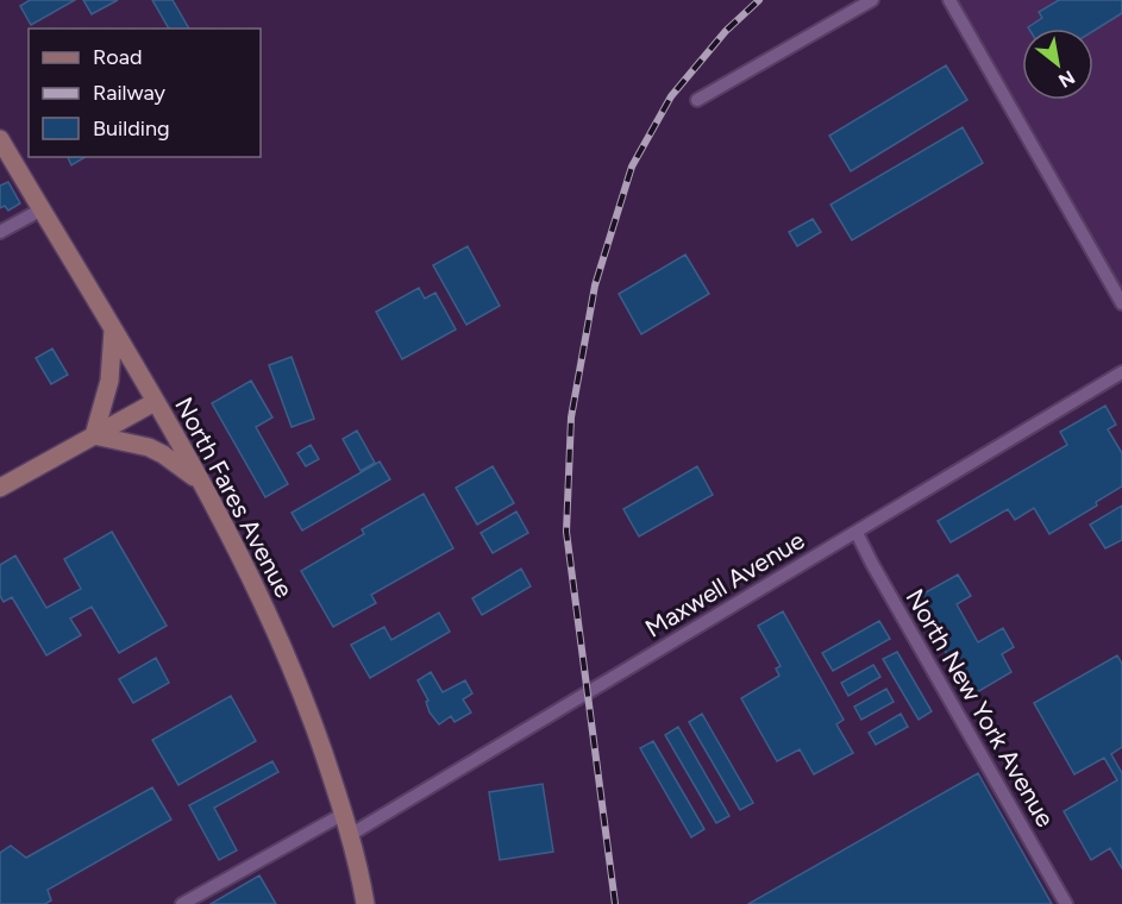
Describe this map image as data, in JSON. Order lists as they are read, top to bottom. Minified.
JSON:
{"streets":{"street":["North Fares Avenue","Maxwell Avenue","North New York Avenue"]},"crossings":[["North Fares Avenue","Maxwell Avenue"],["Maxwell Avenue","North New York Avenue"]],"legend":["Road","Railway","Building"],"north":"bottom right"}
